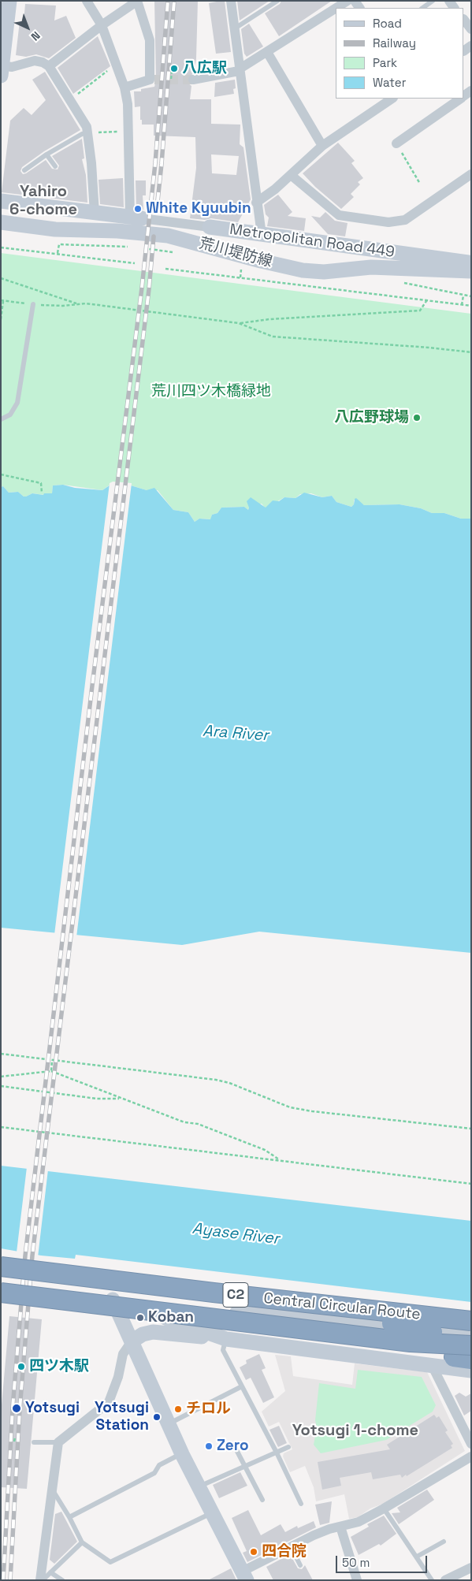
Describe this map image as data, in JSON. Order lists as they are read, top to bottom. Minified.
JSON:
{"streets":{"highway":["C2","Central Circular Route"],"main road":["Metropolitan Road 449","荒川堤防線"]},"districts":["Yahiro 6-chome","Yotsugi 1-chome"],"water":["Ara River","Ayase River"],"parks":["荒川四ツ木橋緑地"],"places":["八広駅","White Kyuubin","八広野球場","Koban","四ツ木駅","Yotsugi","チロル","Yotsugi Station","Zero","四合院"],"legend":["Road","Railway","Park","Water"],"scale_bar":"50 m","north":"bottom right"}
